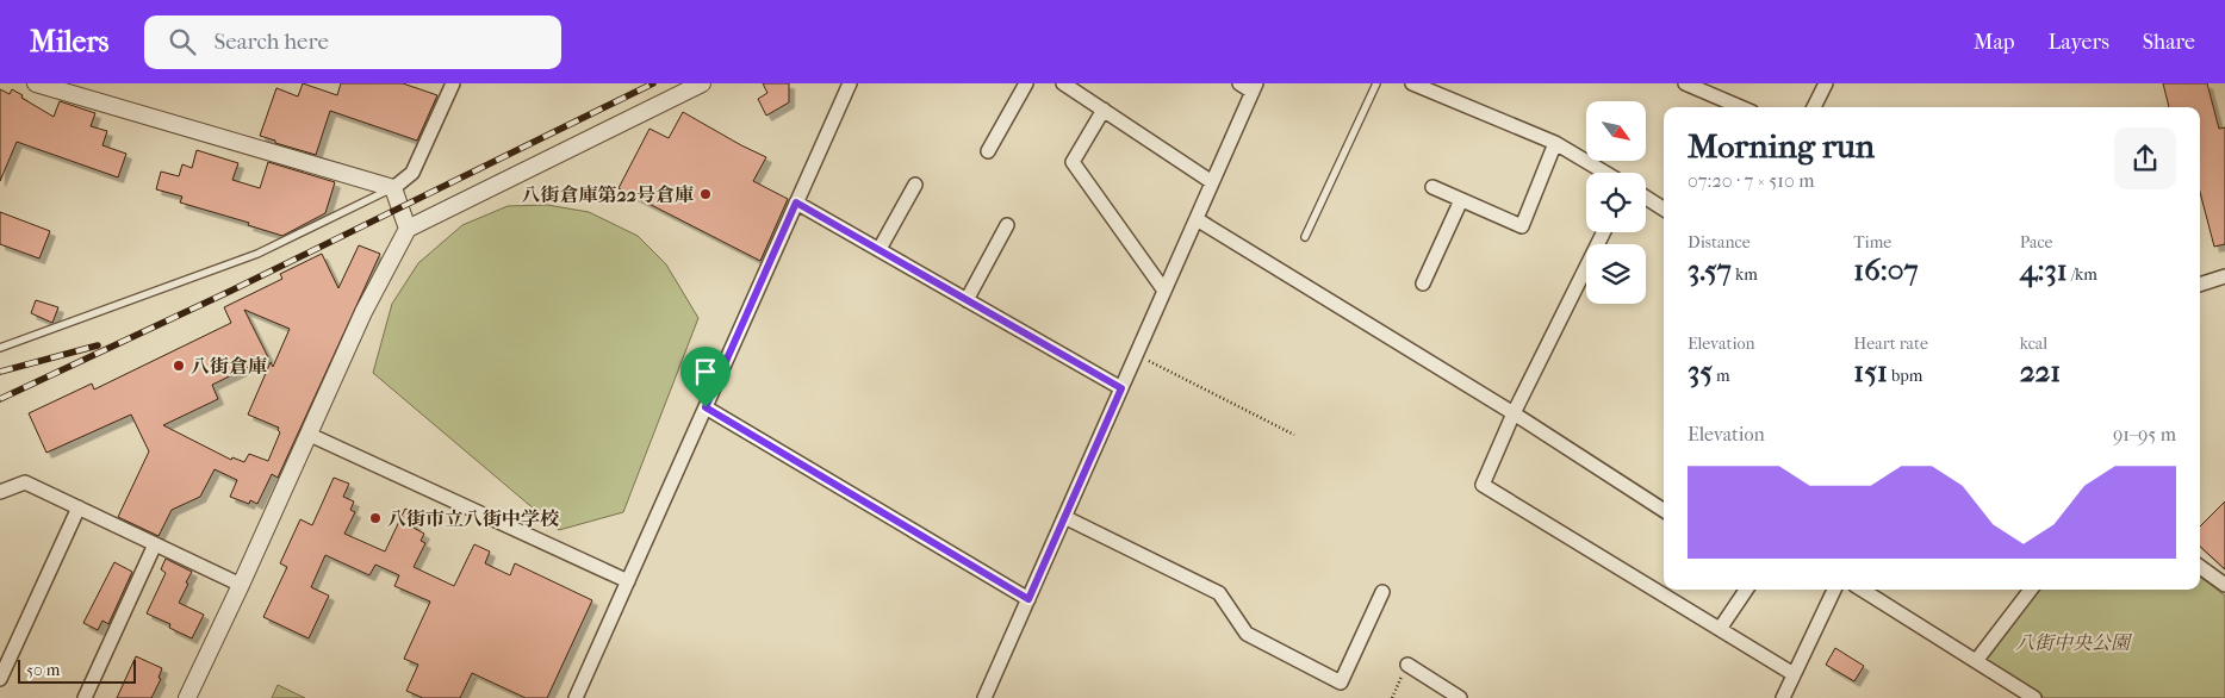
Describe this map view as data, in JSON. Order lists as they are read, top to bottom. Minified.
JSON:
{"parks":["八街中央公園"],"places":["八街倉庫第22号倉庫","八街倉庫","八街市立八街中学校"],"scale_bar":"50 m","north":"bottom right","page":{"header":"Milers","search":"Search here","nav":["Map","Layers","Share"],"heading":["Morning run","07:20 · 7 × 510 m"],"stats":[["Distance","3.57 km"],["Time","16:07"],["Pace","4:31 /km"],["Elevation","35 m"],["Heart rate","151 bpm"],["kcal","221"]],"chart":["Elevation","91–95 m"],"scale":"50 m"}}
